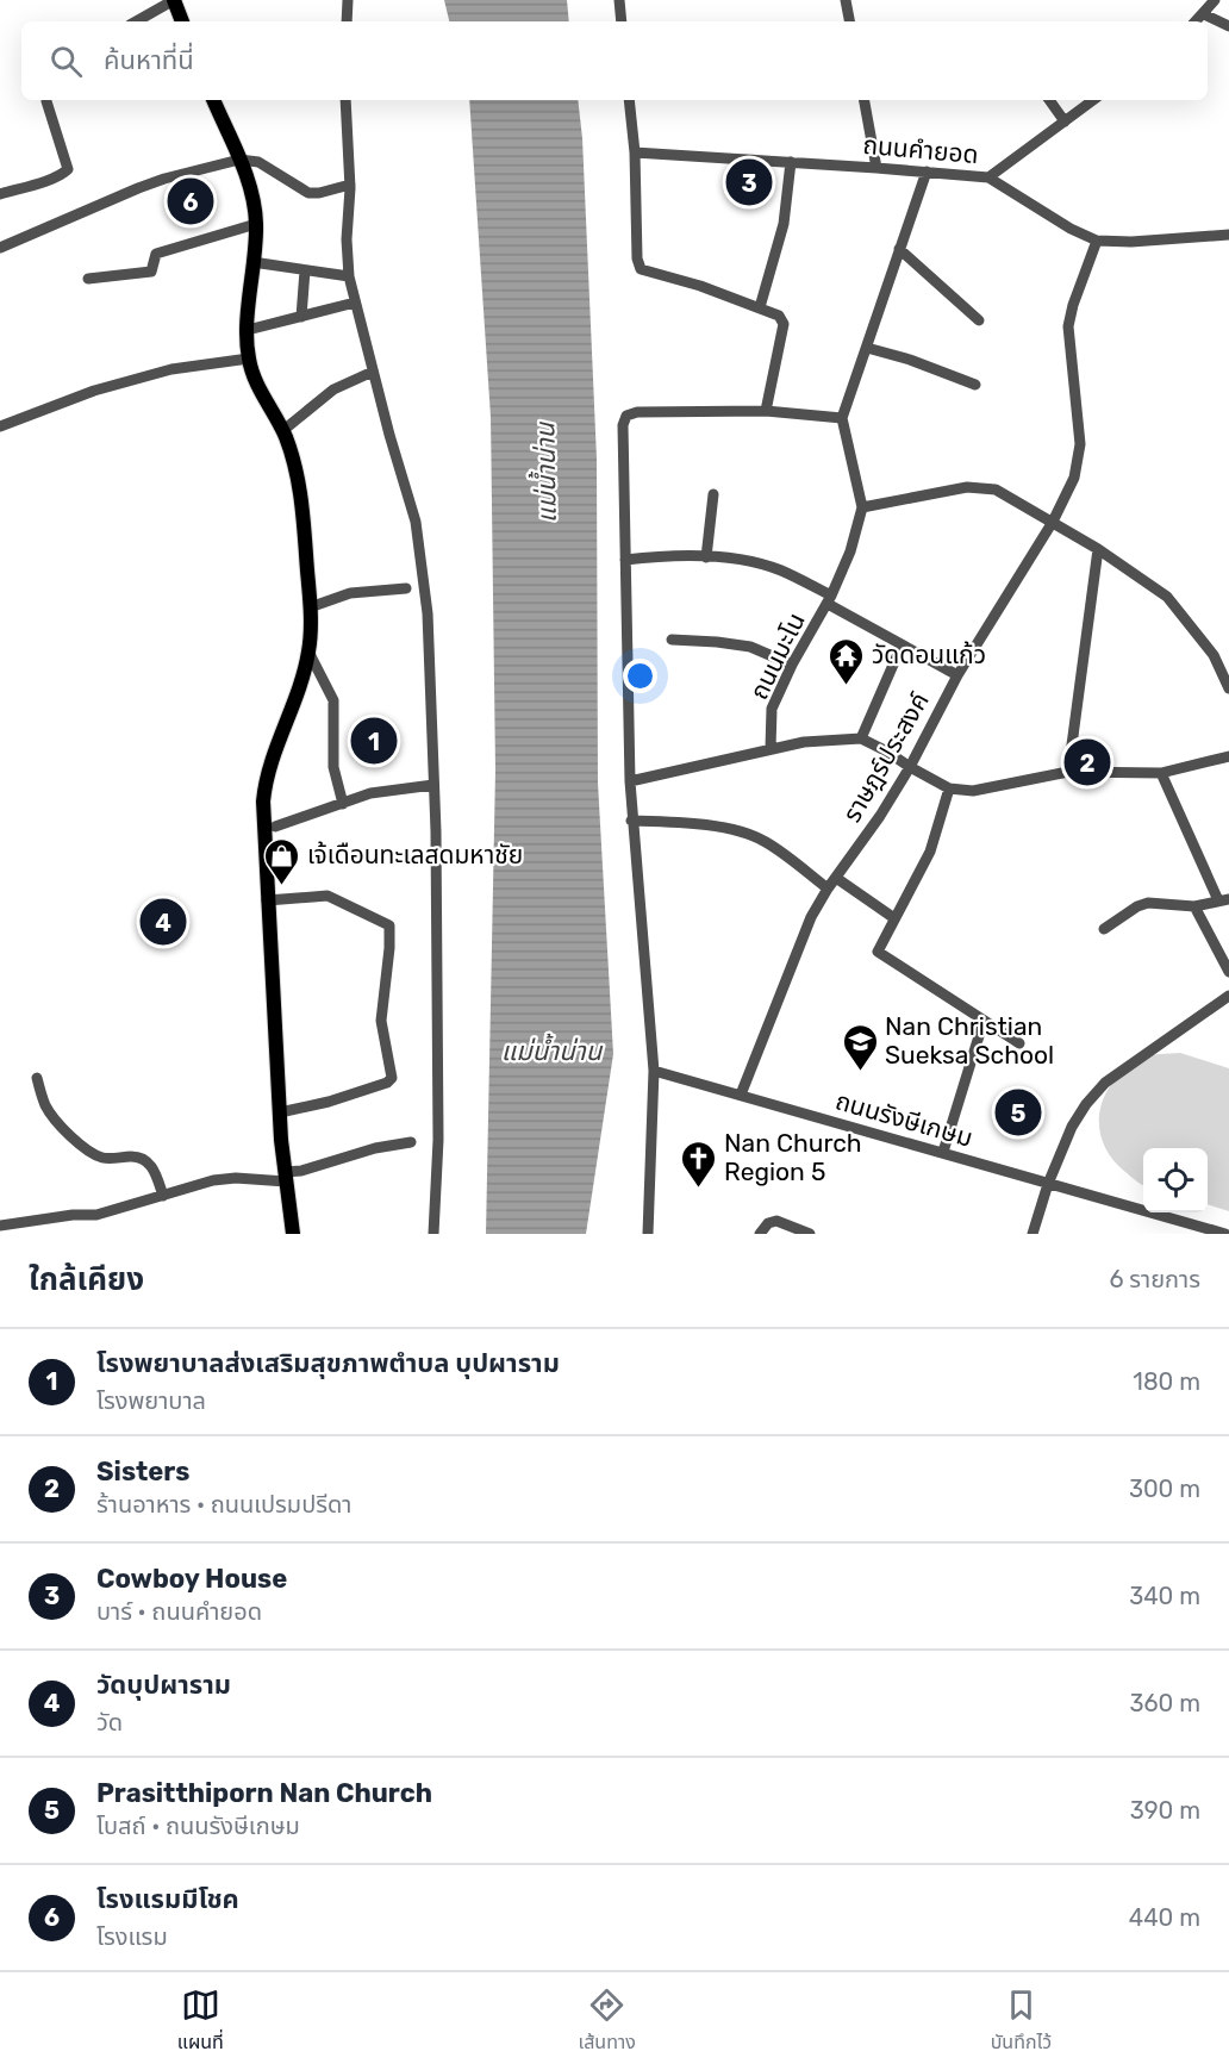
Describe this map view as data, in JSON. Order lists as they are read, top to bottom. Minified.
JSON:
{"streets":{"street":["ถนนคำยอด","ถนนมะโน","ราษฎร์ประสงค์","ถนนรังษีเกษม"]},"crossings":[["ถนนคำยอด","ราษฎร์ประสงค์"],["ราษฎร์ประสงค์","ถนนรังษีเกษม"]],"water":["แม่น้ำน่าน"],"places":{"temple":["วัดดอนแก้ว"],"shop":["เจ้เดือนทะเลสดมหาชัย"],"school or university":["Nan Christian Sueksa School"],"church":["Nan Church Region 5"]},"page":{"search":"ค้นหาที่นี่","pins":["3","6","1","2","4","5"],"heading":["ใกล้เคียง","6 รายการ"],"list":[{"mark":"1","name":"โรงพยาบาลส่งเสริมสุขภาพตำบล บุปผาราม","note":"โรงพยาบาล","value":"180 m"},{"mark":"2","name":"Sisters","note":"ร้านอาหาร · ถนนเปรมปรีดา","value":"300 m"},{"mark":"3","name":"Cowboy House","note":"บาร์ · ถนนคำยอด","value":"340 m"},{"mark":"4","name":"วัดบุปผาราม","note":"วัด","value":"360 m"},{"mark":"5","name":"Prasitthiporn Nan Church","note":"โบสถ์ · ถนนรังษีเกษม","value":"390 m"},{"mark":"6","name":"โรงแรมมีโชค","note":"โรงแรม","value":"440 m"}],"nav":["แผนที่","เส้นทาง","บันทึกไว้"]}}
